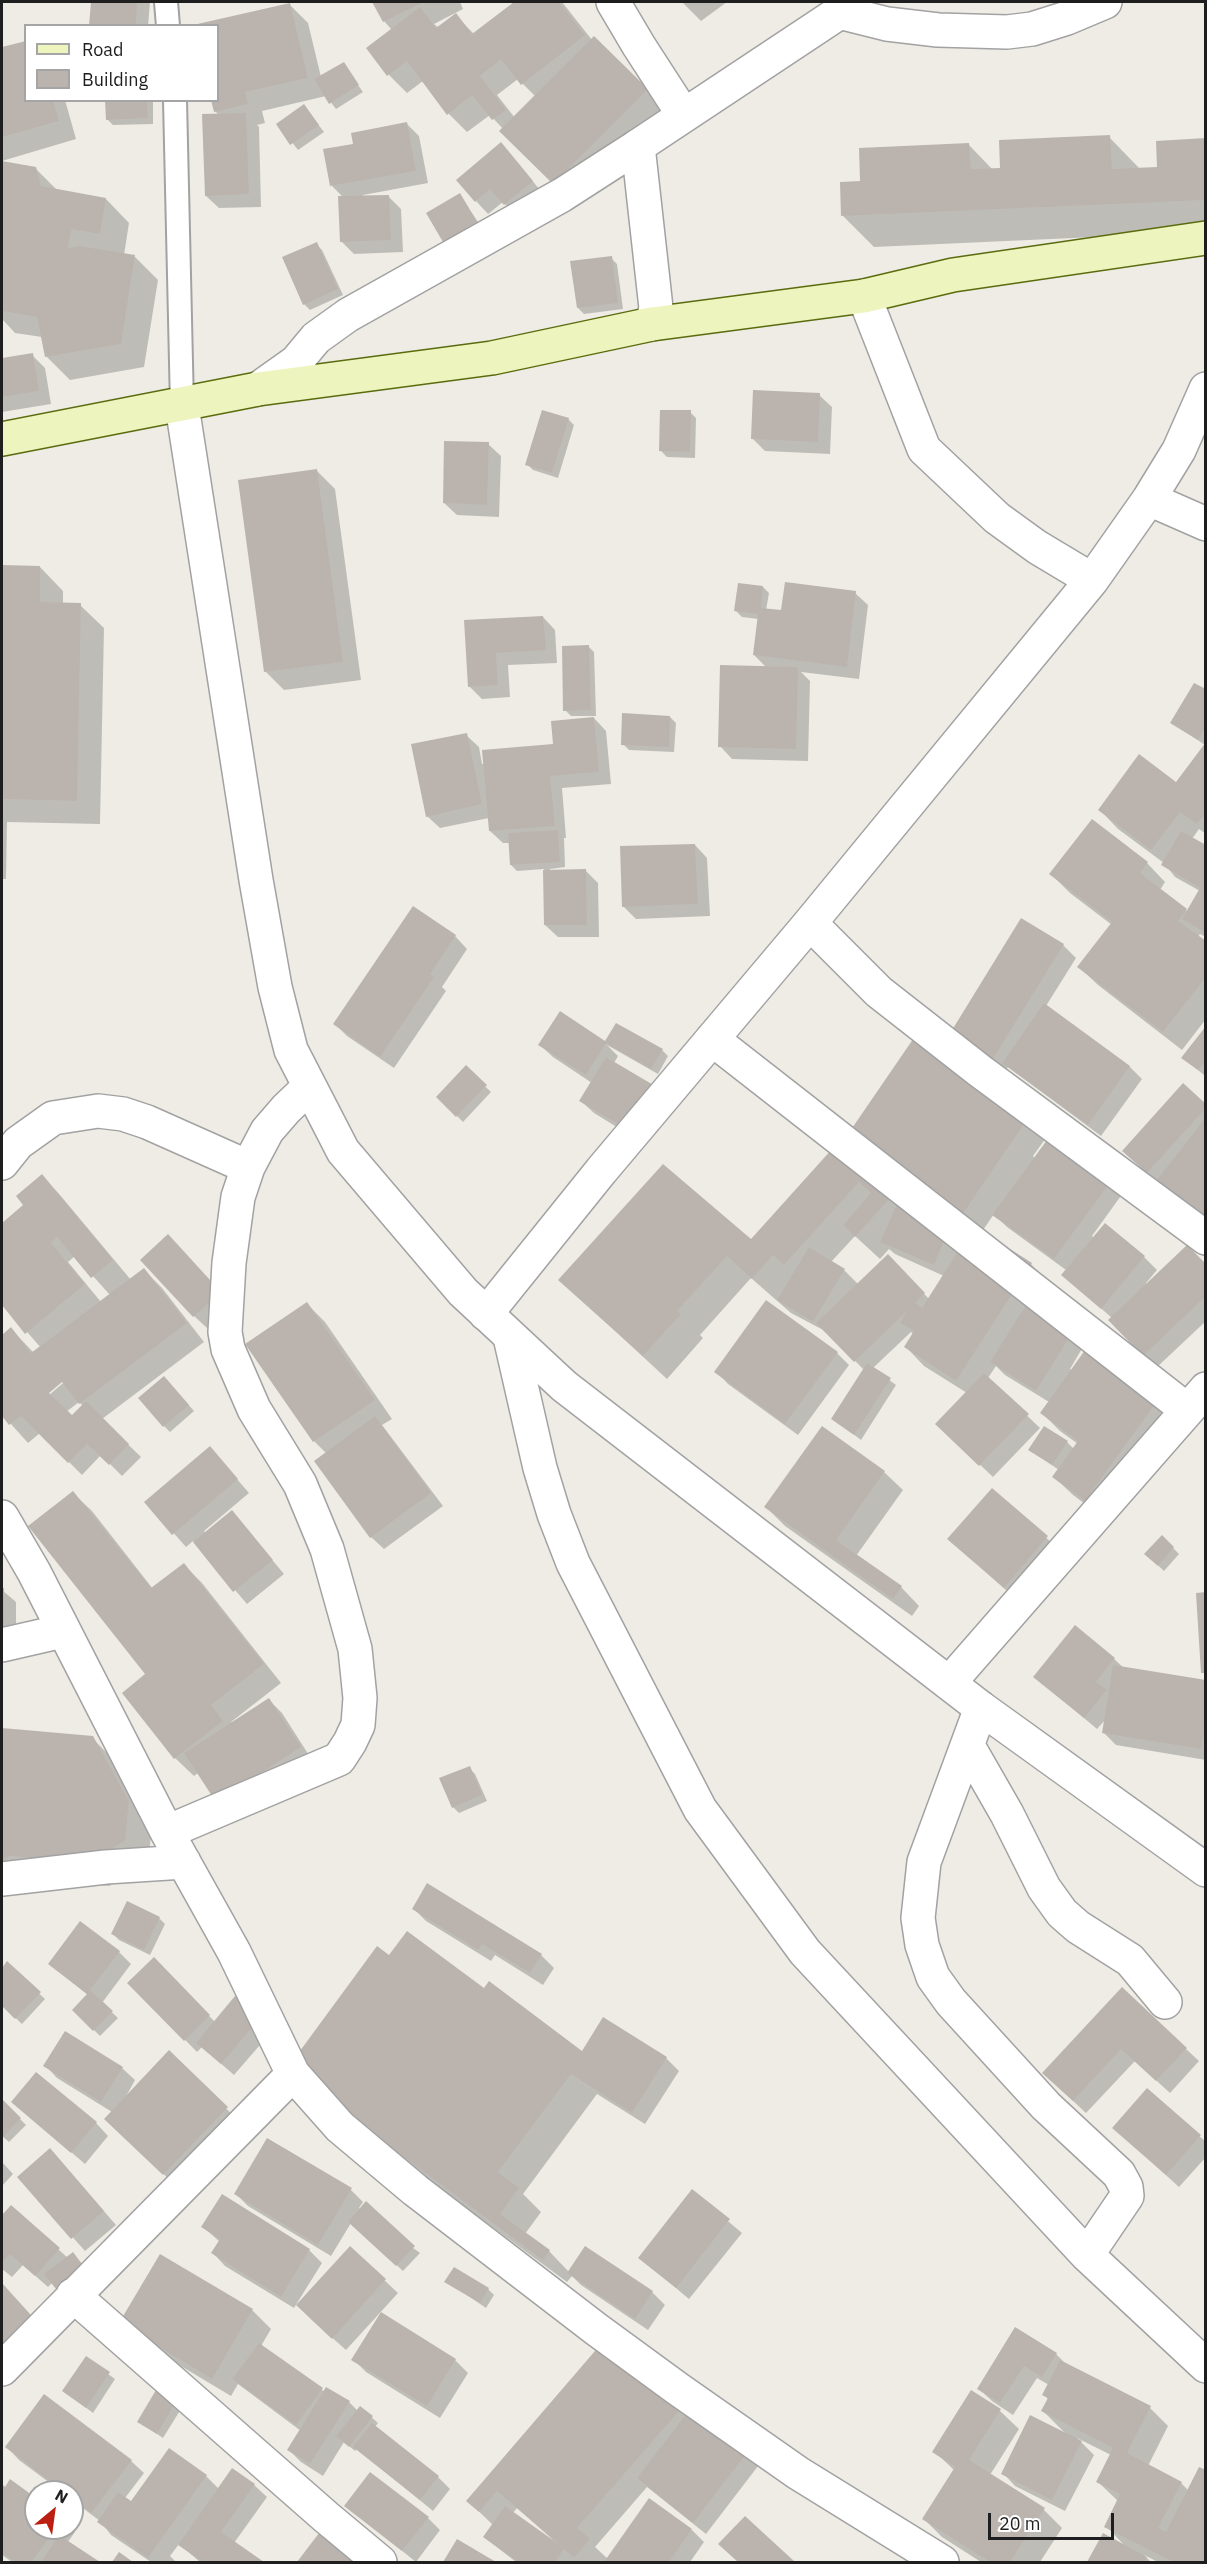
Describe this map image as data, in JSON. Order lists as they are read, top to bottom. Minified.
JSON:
{"legend":["Road","Building"],"scale_bar":"20 m","north":"top right"}
